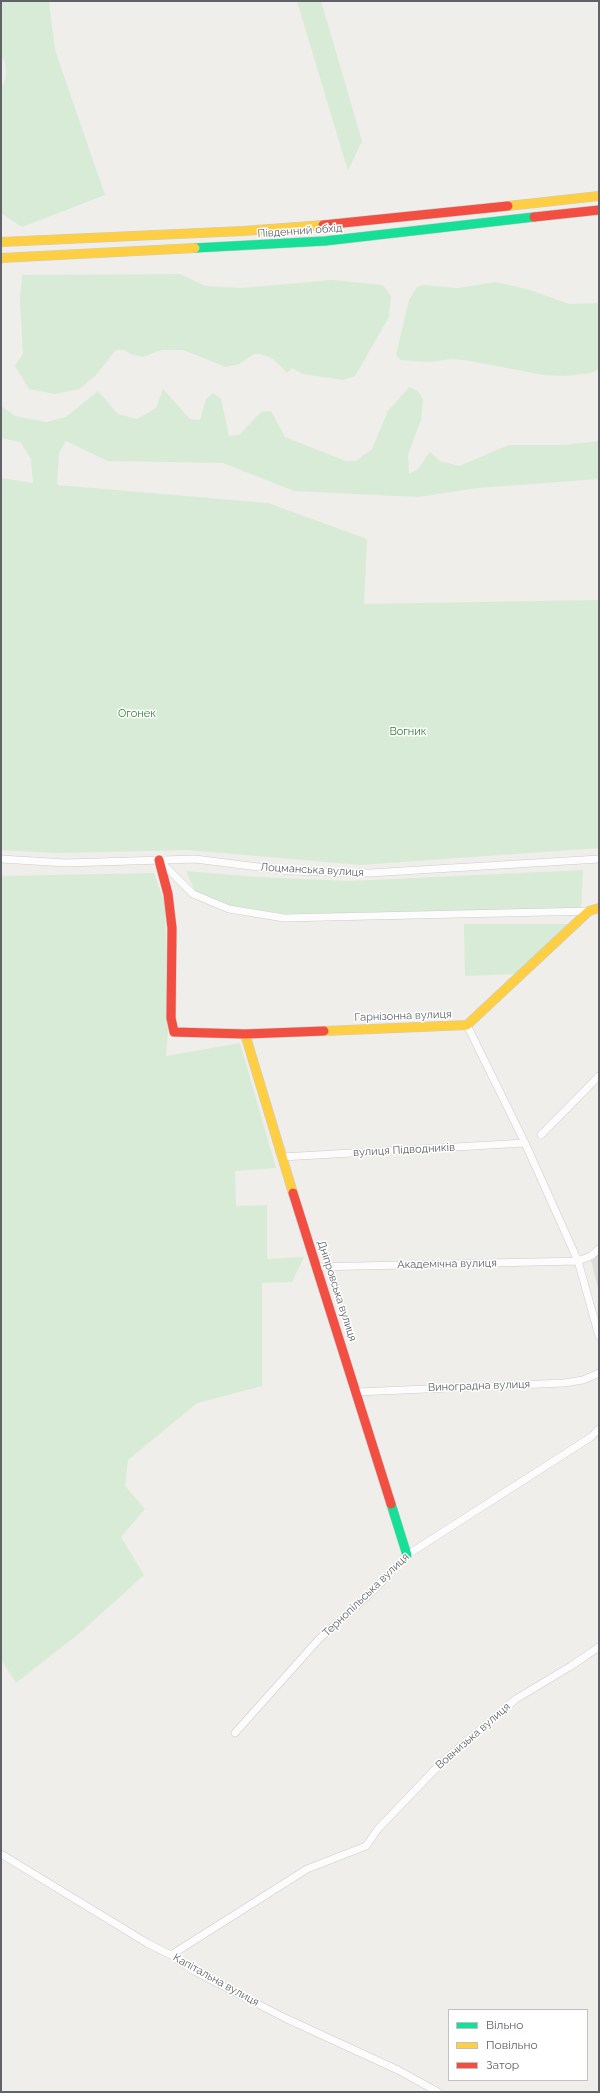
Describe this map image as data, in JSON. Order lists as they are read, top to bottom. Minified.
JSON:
{"streets":{"main road":["Південний обхід","Гарнізонна вулиця","Дніпровська вулиця"],"street":["Лоцманська вулиця","вулиця Підводників","Академічна вулиця","Виноградна вулиця","Тернопільська вулиця","Вовнизька вулиця","Капітальна вулиця"]},"crossings":[["Лоцманська вулиця","Гарнізонна вулиця"],["Гарнізонна вулиця","Дніпровська вулиця"],["вулиця Підводників","Дніпровська вулиця"],["Академічна вулиця","Дніпровська вулиця"],["Дніпровська вулиця","Виноградна вулиця"],["Дніпровська вулиця","Тернопільська вулиця"],["Вовнизька вулиця","Капітальна вулиця"]],"parks":["Огонек","Вогник"],"legend":["Вільно","Повільно","Затор"]}
